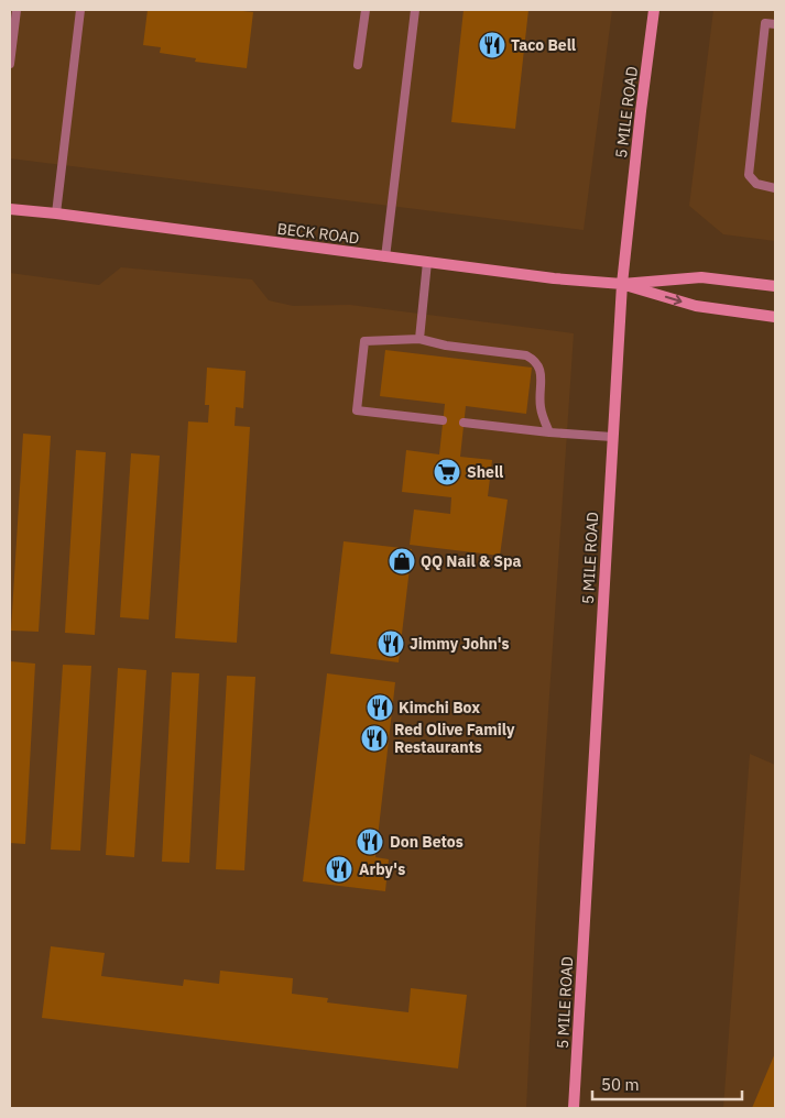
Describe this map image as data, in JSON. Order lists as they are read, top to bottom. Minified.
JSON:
{"streets":{"street":["5 MILE ROAD","BECK ROAD"]},"crossings":[["5 MILE ROAD","BECK ROAD"]],"places":{"restaurant":["Taco Bell","Jimmy John's","Kimchi Box","Red Olive Family Restaurants","Don Betos","Arby's"],"supermarket":["Shell"],"shop":["QQ Nail & Spa"]},"scale_bar":"50 m"}
